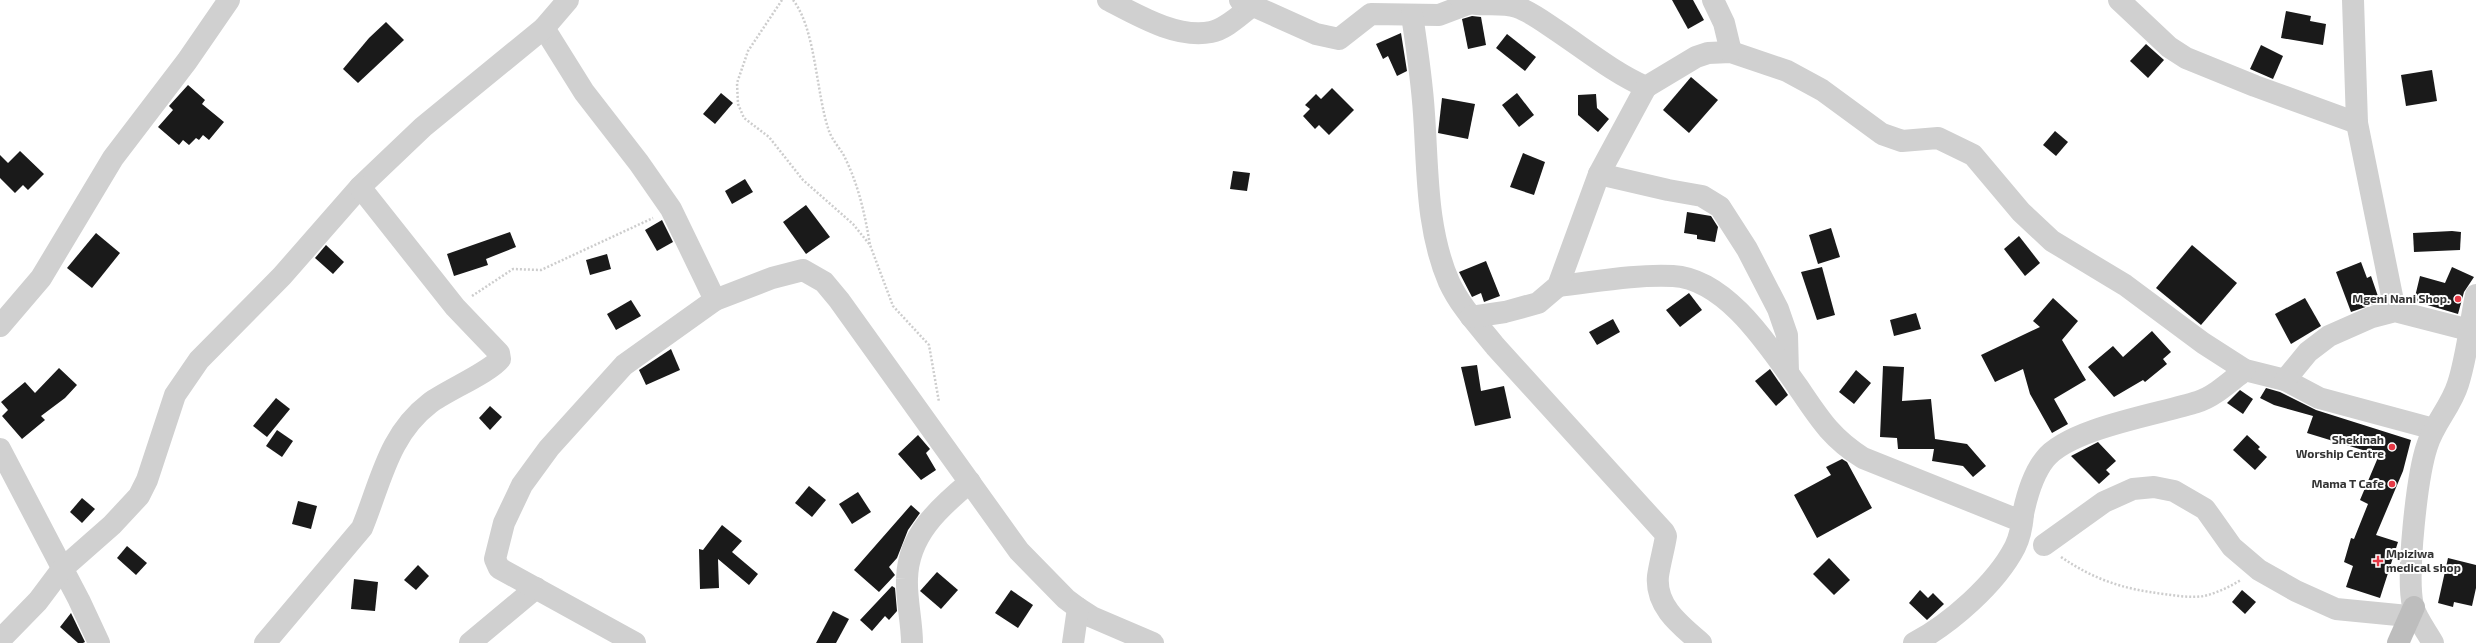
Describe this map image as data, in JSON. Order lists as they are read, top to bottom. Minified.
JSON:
{"places":{"other":["Mgeni Nani Shop.","Shekinah Worship Centre","Mama T Cafe"],"health":["Mpiziwa medical shop"]}}
